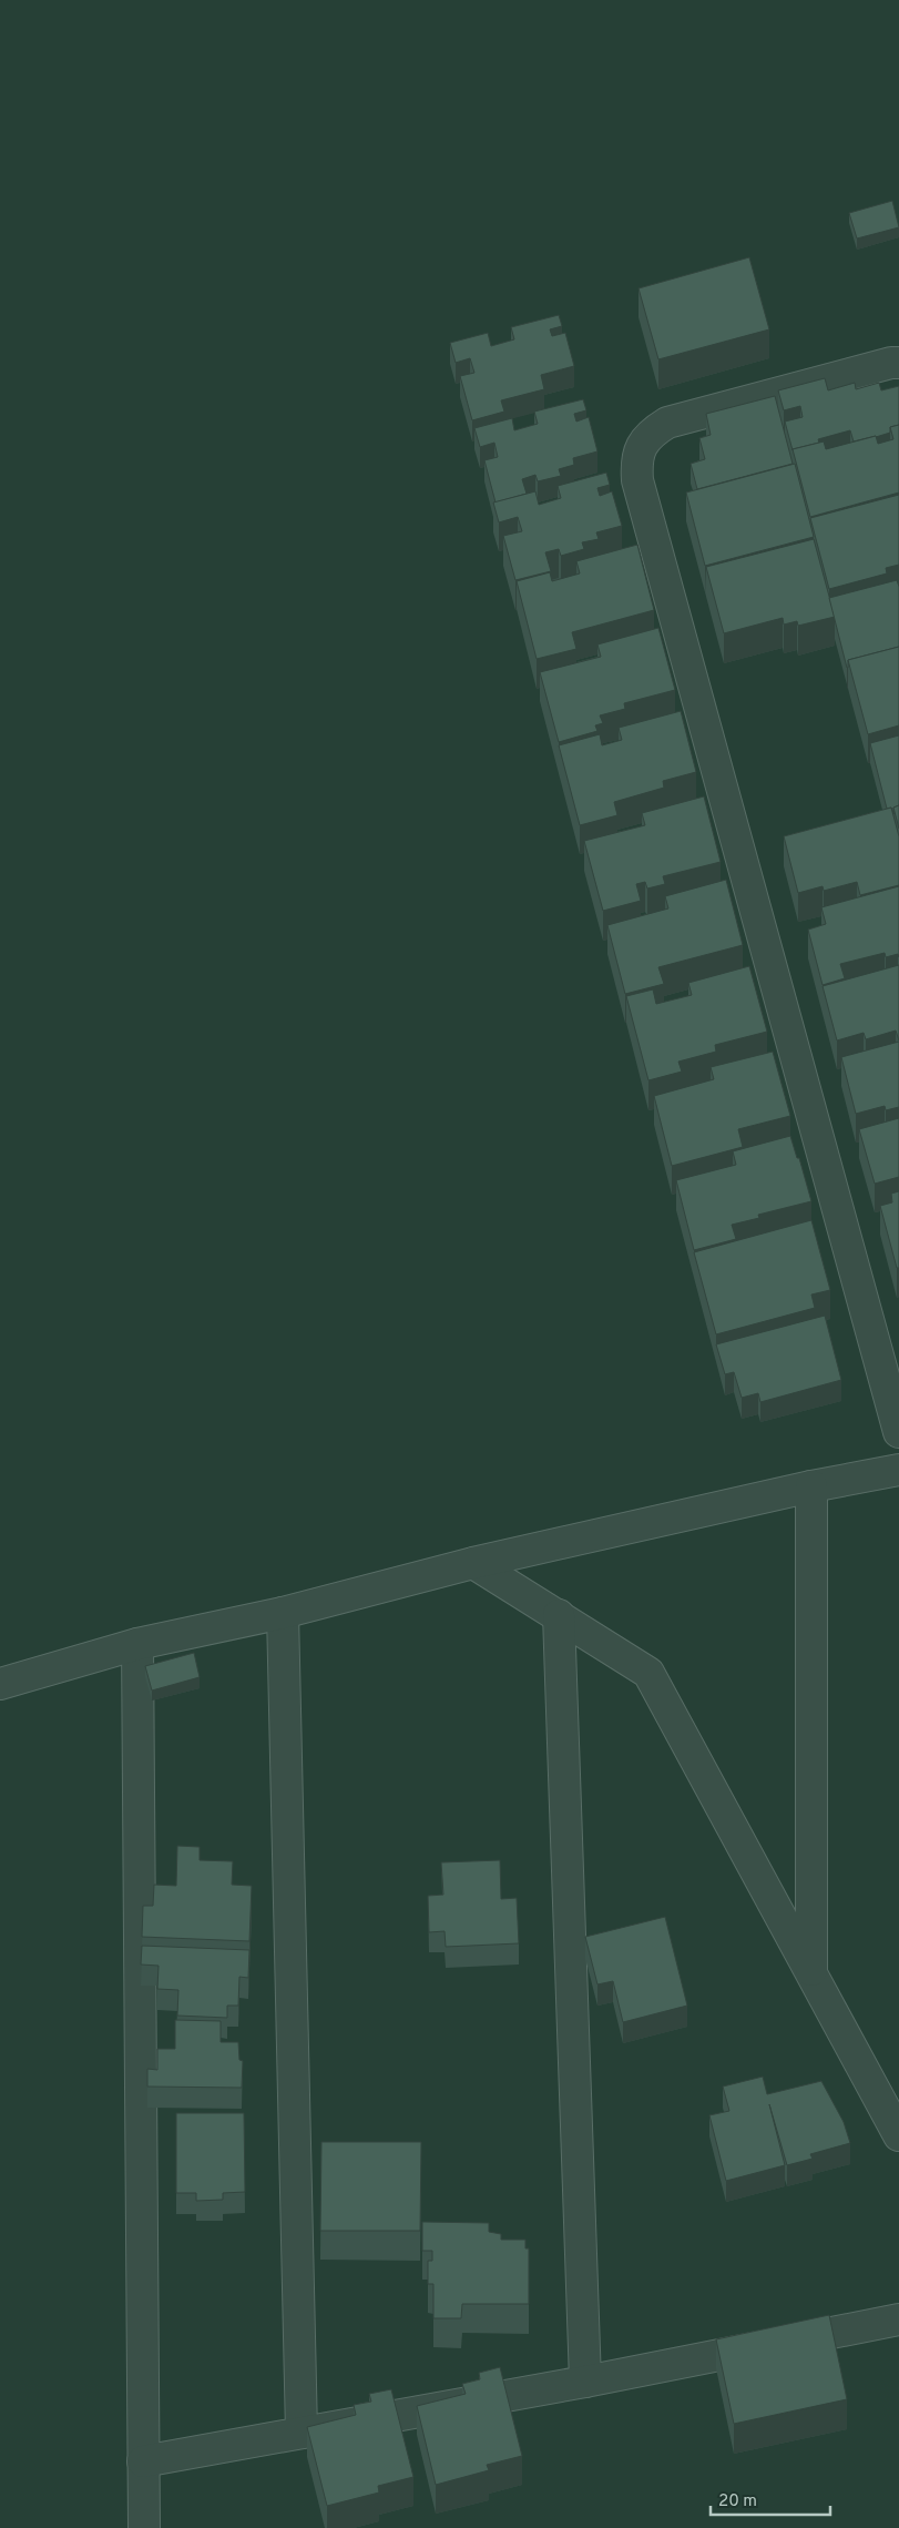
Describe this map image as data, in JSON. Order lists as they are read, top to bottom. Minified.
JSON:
{"scale_bar":"20 m"}
